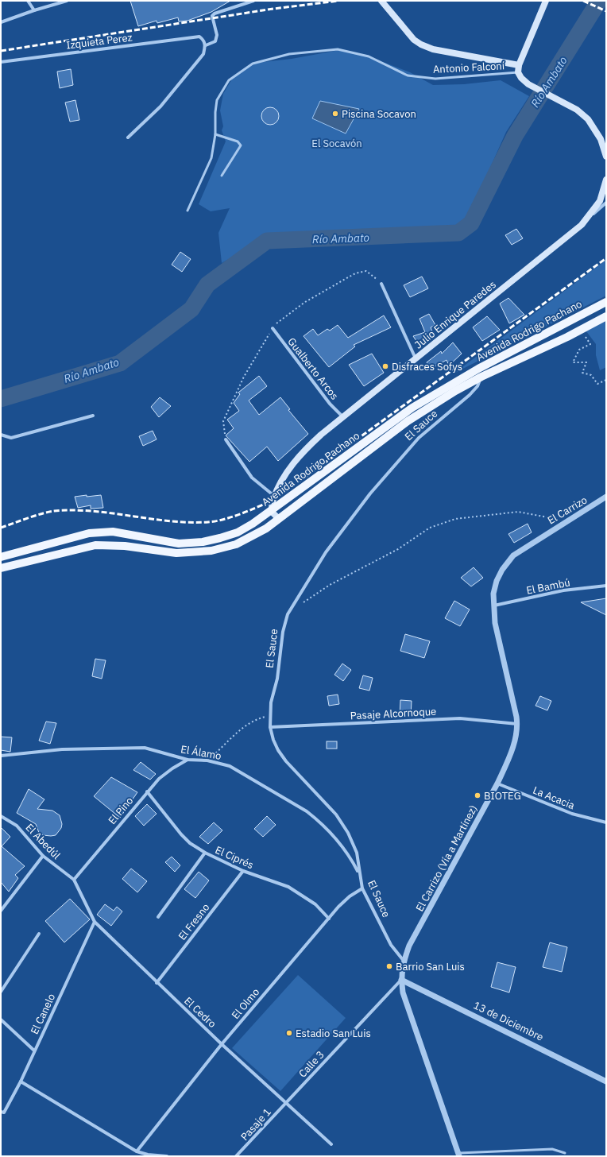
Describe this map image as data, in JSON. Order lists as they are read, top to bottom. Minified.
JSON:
{"streets":{"main road":["Julio Enrique Paredes","Avenida Rodrigo Pachano"],"street":["Izquieta Perez","Gualberto Arcos","El Sauce","El Carrizo","El Bambú","Pasaje Alcornoque","El Álamo","La Acacia","El Pino","El Abedúl","El Ciprés","El Carrizo (Vía a Martínez)","El Fresno","El Olmo","El Cedro","El Canelo","13 de Diciembre","Calle 3","Pasaje 1"],"lane":["Antonio Falconí"]},"crossings":[["Julio Enrique Paredes","Avenida Rodrigo Pachano"],["Julio Enrique Paredes","Gualberto Arcos"],["Avenida Rodrigo Pachano","El Sauce"],["El Sauce","Pasaje Alcornoque"],["El Sauce","El Álamo"],["El Sauce","El Carrizo (Vía a Martínez)"],["El Sauce","El Olmo"],["El Carrizo","El Carrizo (Vía a Martínez)"],["El Bambú","El Carrizo (Vía a Martínez)"],["Pasaje Alcornoque","El Carrizo (Vía a Martínez)"],["El Álamo","El Pino"],["La Acacia","El Carrizo (Vía a Martínez)"],["El Pino","El Abedúl"],["El Pino","El Ciprés"],["El Pino","El Cedro"],["El Abedúl","El Cedro"],["El Ciprés","El Fresno"],["El Ciprés","El Olmo"],["El Carrizo (Vía a Martínez)","13 de Diciembre"],["El Carrizo (Vía a Martínez)","Calle 3"],["El Fresno","El Cedro"],["El Olmo","El Cedro"],["El Cedro","El Canelo"],["El Cedro","Calle 3"],["El Cedro","Pasaje 1"],["13 de Diciembre","Calle 3"],["Calle 3","Pasaje 1"]],"water":["Río Ambato"],"parks":["El Socavón"],"places":["Piscina Socavon","Disfraces Sofys","BIOTEG","Barrio San Luis","Estadio San Luis"]}
